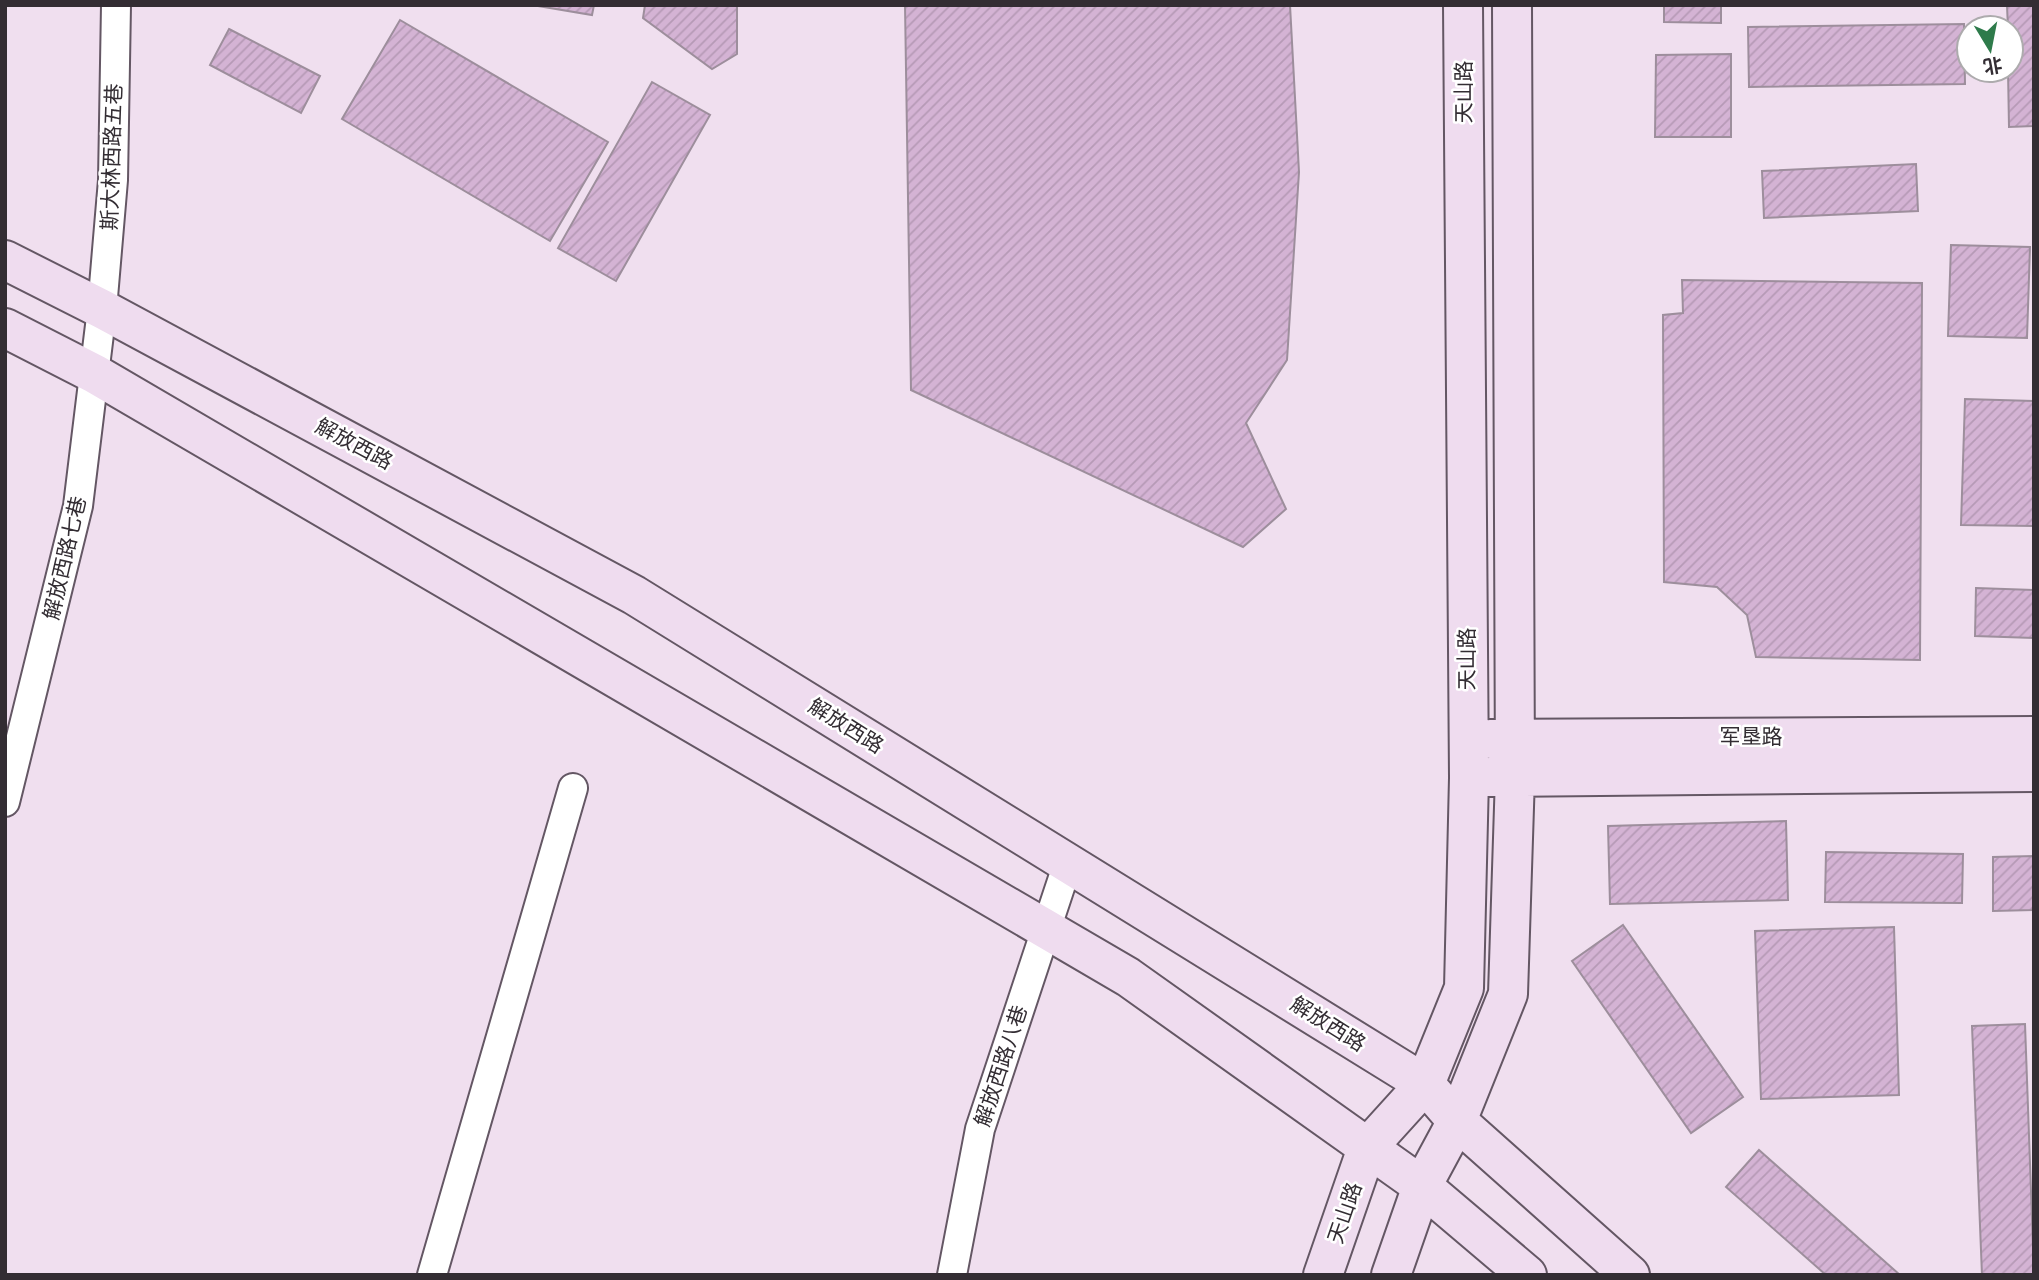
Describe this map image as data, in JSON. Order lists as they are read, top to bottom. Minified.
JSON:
{"streets":{"main road":["天山路","解放西路","军垦路"],"street":["斯大林西路五巷","解放西路七巷","解放西路八巷"]},"crossings":[["天山路","解放西路"],["天山路","军垦路"],["斯大林西路五巷","解放西路"],["斯大林西路五巷","解放西路七巷"],["解放西路","解放西路七巷"],["解放西路","解放西路八巷"]],"north":"bottom"}
